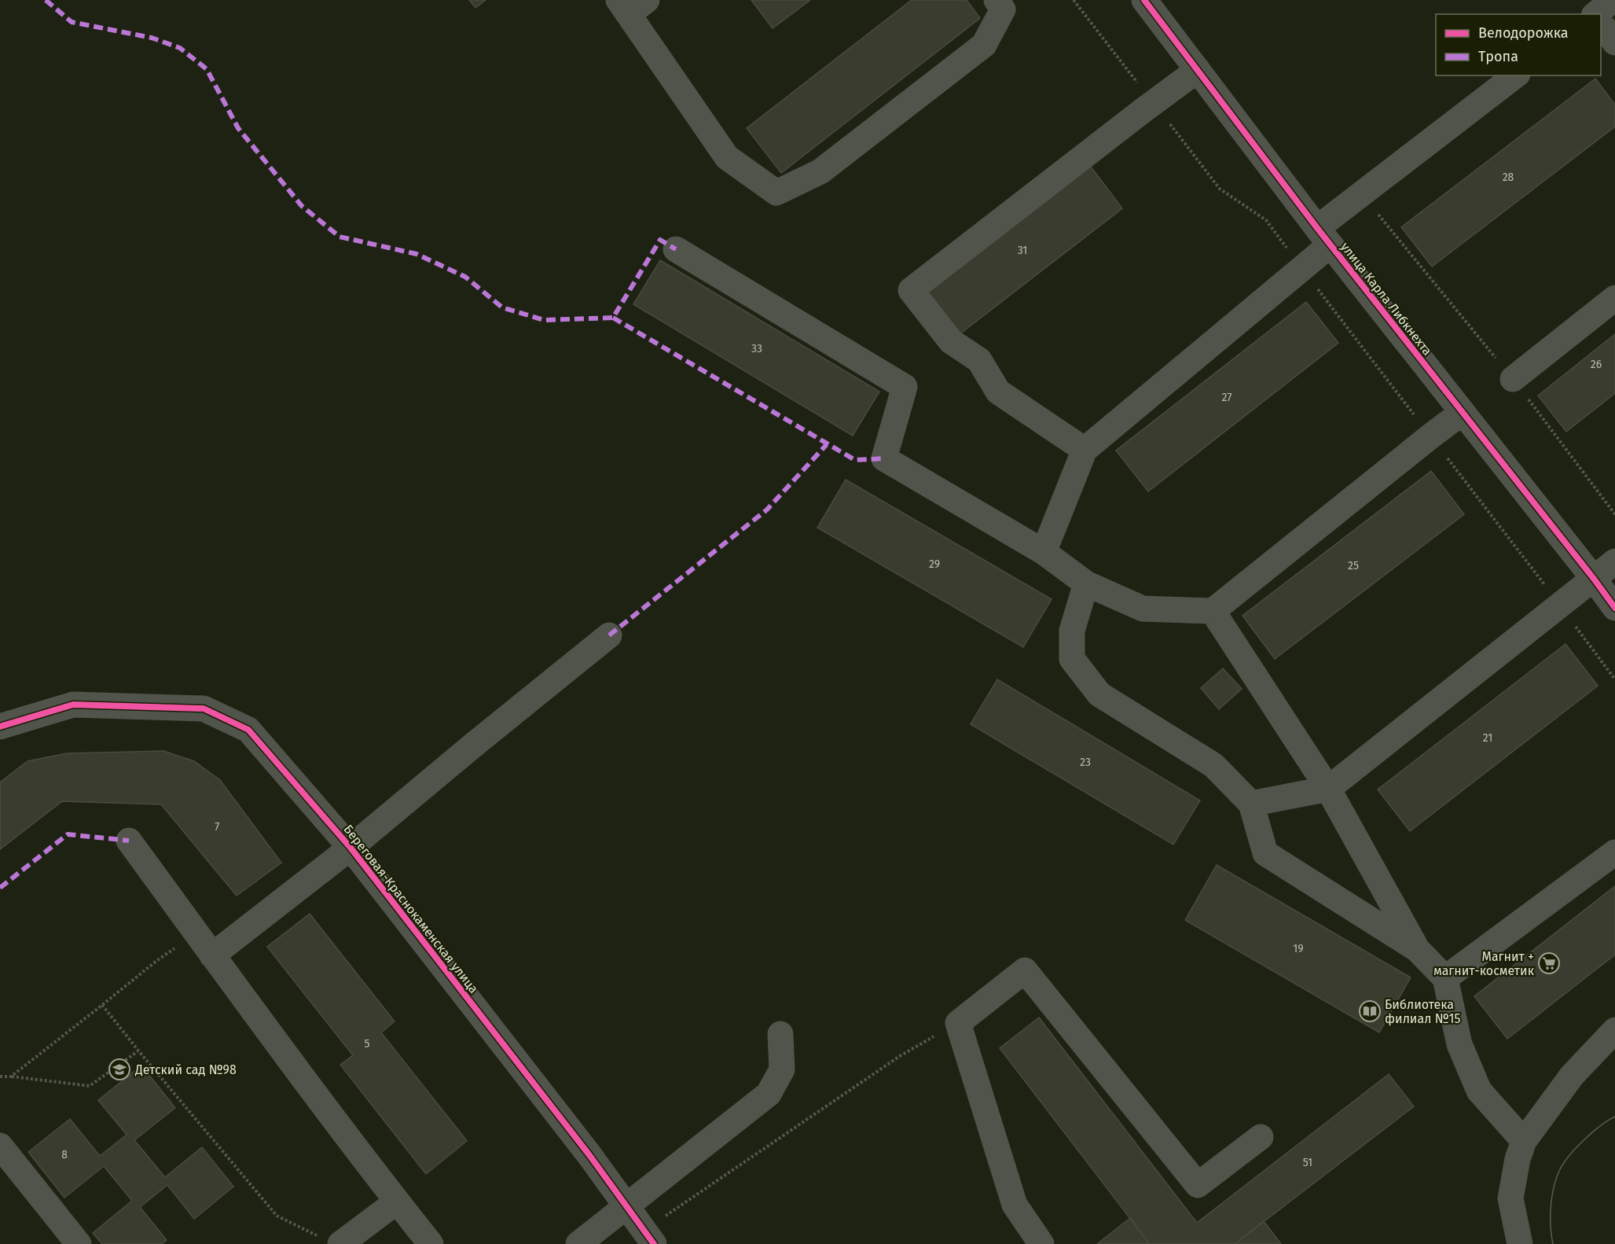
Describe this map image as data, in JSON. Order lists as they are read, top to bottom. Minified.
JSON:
{"streets":{"street":["улица Карла Либкнехта","Береговая-Краснокаменская улица"]},"places":{"supermarket":["Магнит + магнит-косметик"],"library":["Библиотека филиал №15"],"school or university":["Детский сад №98"]},"house_numbers":["28","31","33","26","27","29","25","21","23","7","19","5","8","51"],"legend":["Велодорожка","Тропа"]}
